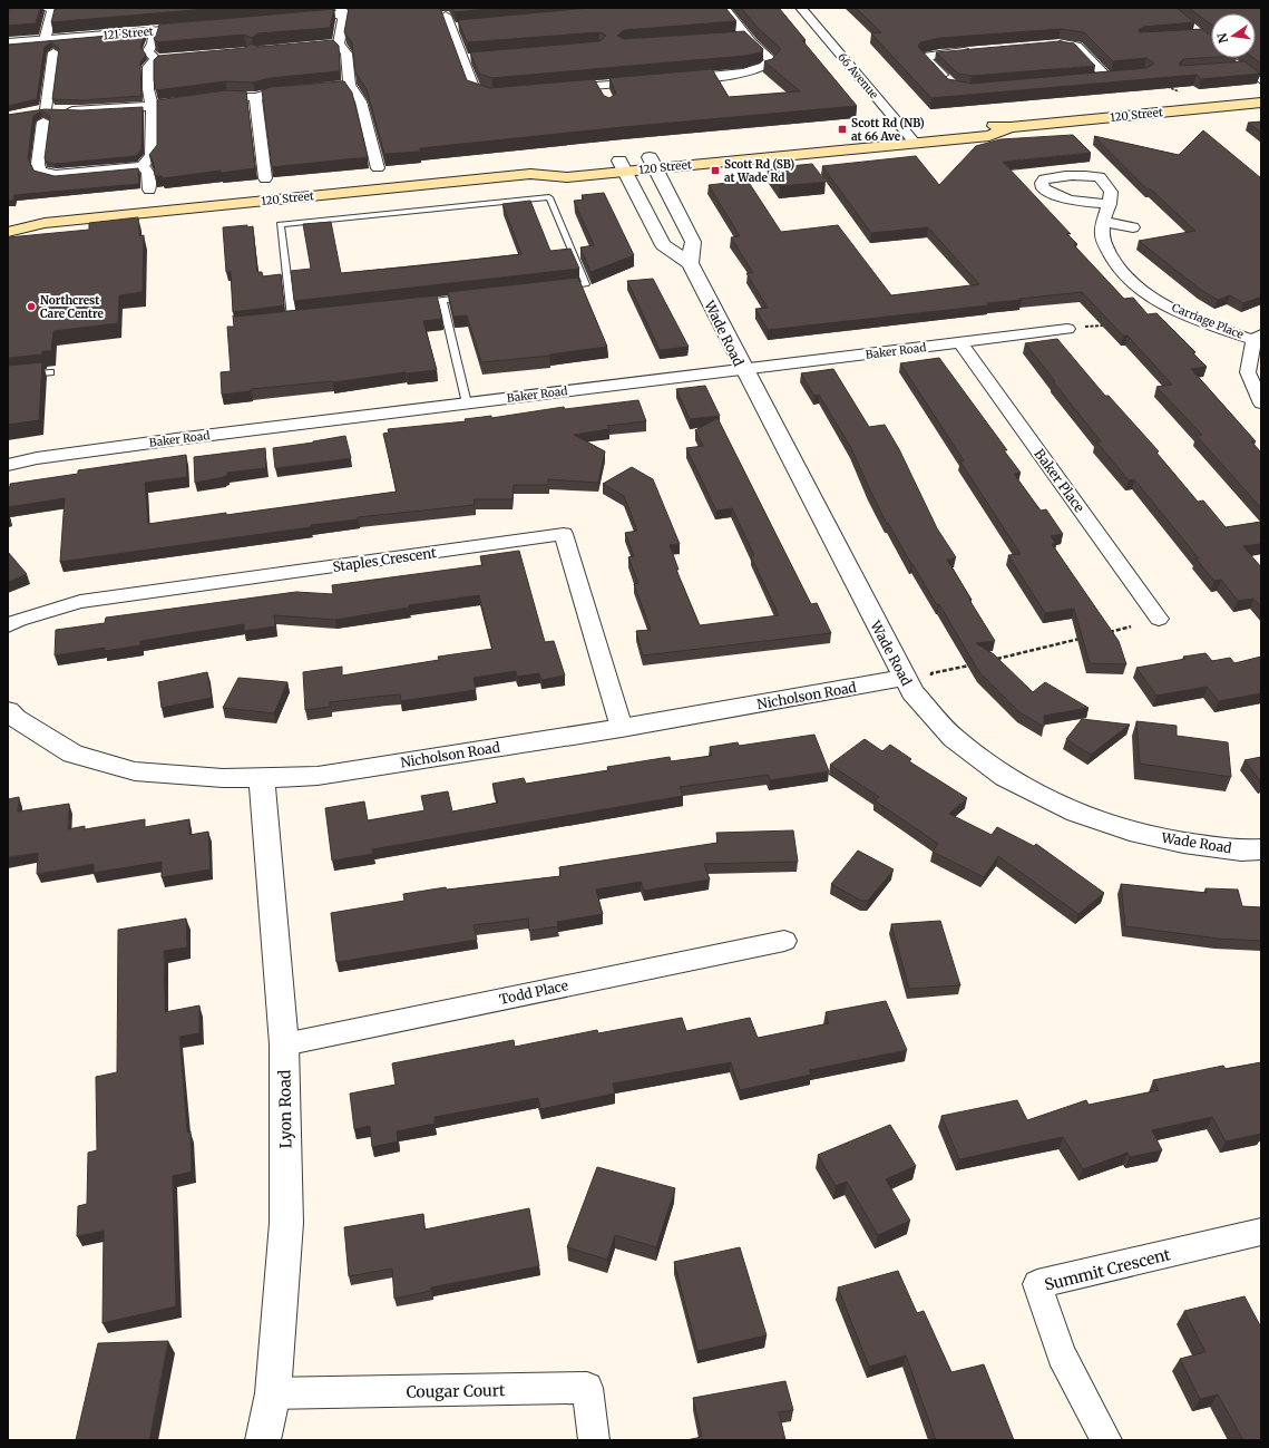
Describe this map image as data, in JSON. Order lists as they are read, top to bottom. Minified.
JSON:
{"streets":{"main road":["120 Street"],"street":["121 Street","66 Avenue","Carriage Place","Wade Road","Baker Road","Baker Place","Staples Crescent","Nicholson Road","Todd Place","Lyon Road","Summit Crescent","Cougar Court"]},"crossings":[["66 Avenue","120 Street"],["120 Street","Wade Road"],["Wade Road","Baker Road"],["Wade Road","Nicholson Road"],["Baker Road","Baker Place"],["Staples Crescent","Nicholson Road"],["Nicholson Road","Lyon Road"],["Todd Place","Lyon Road"],["Lyon Road","Cougar Court"]],"places":{"transit":["Scott Rd (NB) at 66 Ave","Scott Rd (SB) at Wade Rd"],"other":["Northcrest Care Centre"]},"north":"left"}
